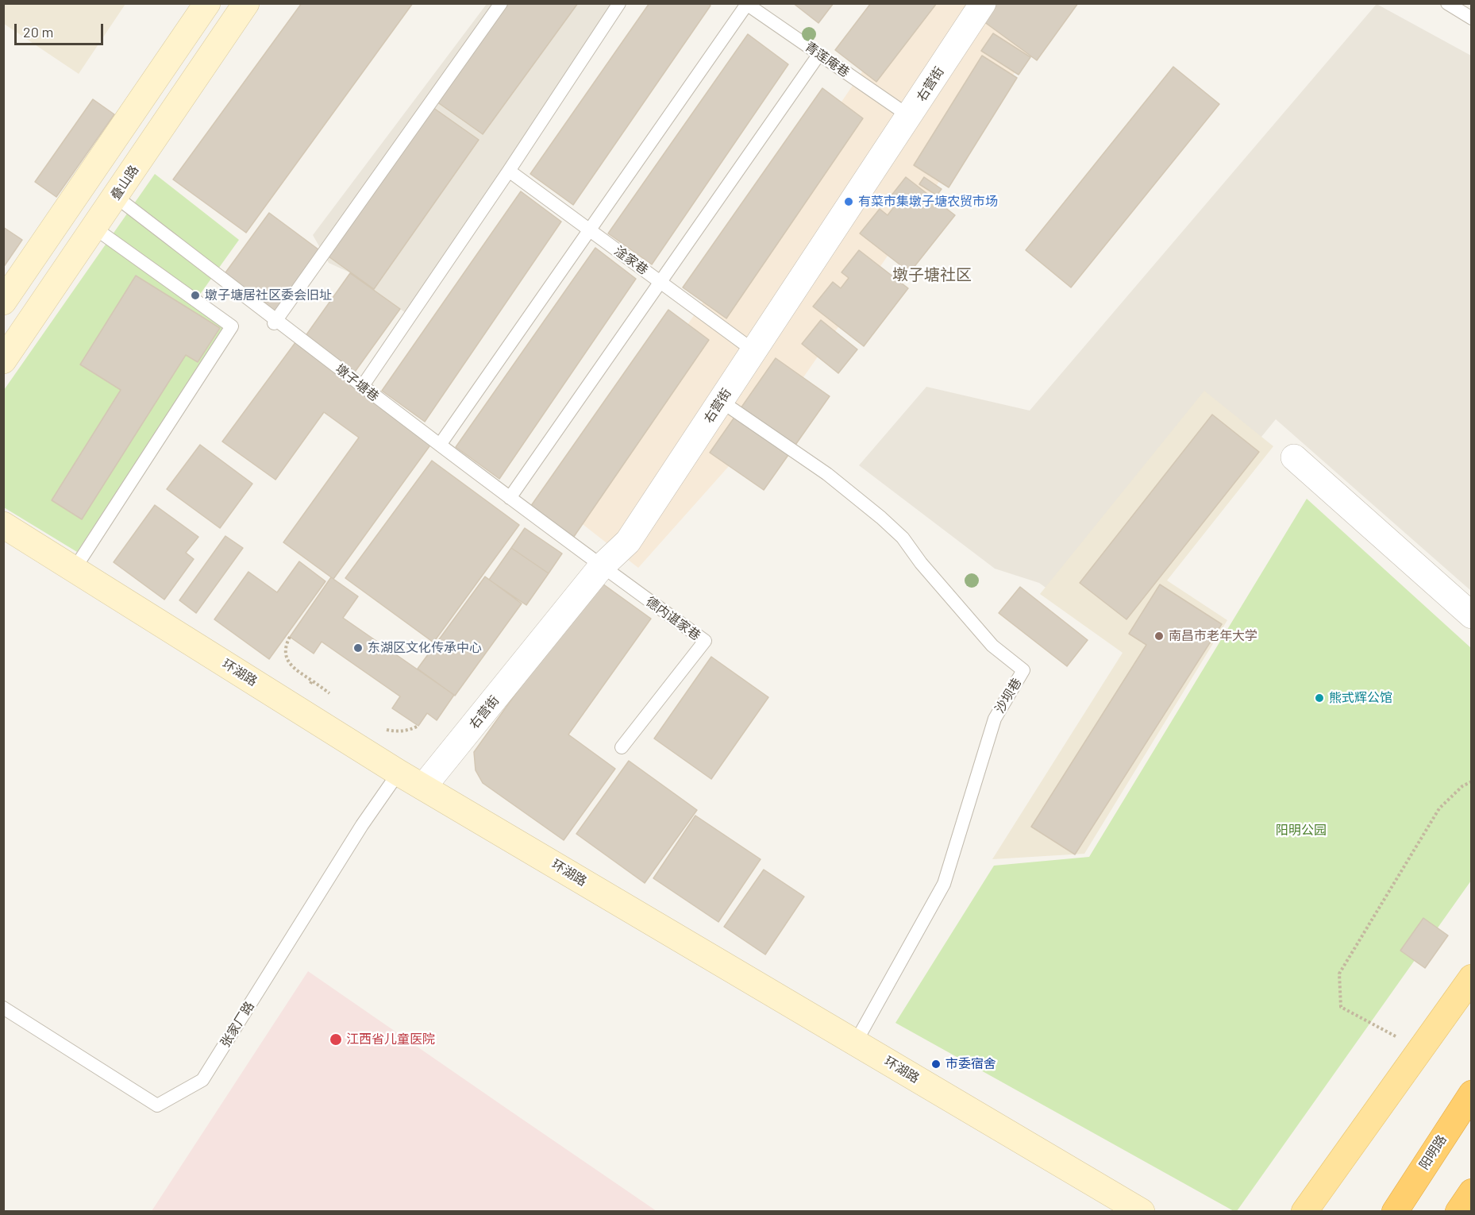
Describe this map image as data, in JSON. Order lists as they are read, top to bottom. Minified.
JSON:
{"streets":{"highway":["阳明路"],"street":["右营街","叠山路","环湖路"],"lane":["青莲庵巷","淦家巷","墩子塘巷","德内谌家巷","沙坝巷","张家厂路"]},"crossings":[["青莲庵巷","右营街"],["右营街","淦家巷"],["右营街","墩子塘巷"],["右营街","德内谌家巷"],["右营街","环湖路"],["右营街","沙坝巷"],["叠山路","墩子塘巷"],["墩子塘巷","德内谌家巷"],["环湖路","沙坝巷"],["环湖路","张家厂路"]],"districts":["墩子塘社区"],"parks":["阳明公园"],"places":["有菜市集墩子塘农贸市场","墩子塘居社区委会旧址","南昌市老年大学","东湖区文化传承中心","熊式辉公馆","江西省儿童医院","市委宿舍"],"scale_bar":"20 m"}
